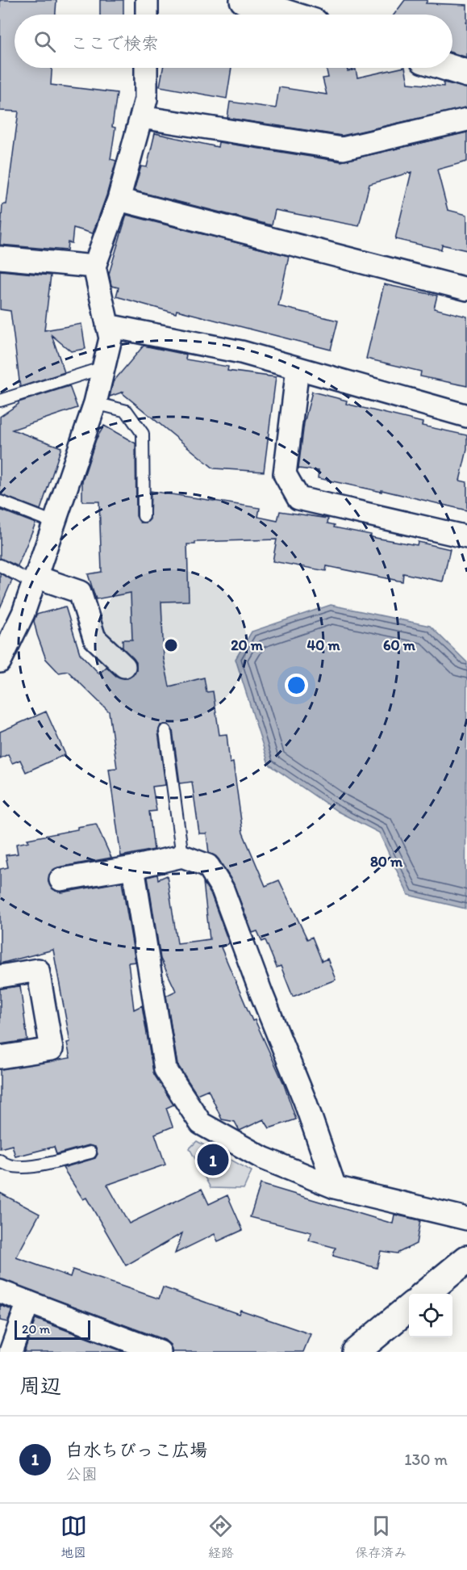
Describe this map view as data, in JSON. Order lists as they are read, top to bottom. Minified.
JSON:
{"scale_bar":"20 m","page":{"search":"ここで検索","pins":"1","scale":"20 m","heading":"周辺","list":[{"mark":"1","name":"白水ちびっこ広場","note":"公園","value":"130 m"}],"nav":["地図","経路","保存済み"]},"rings":["20 m","40 m","60 m","80 m"]}
